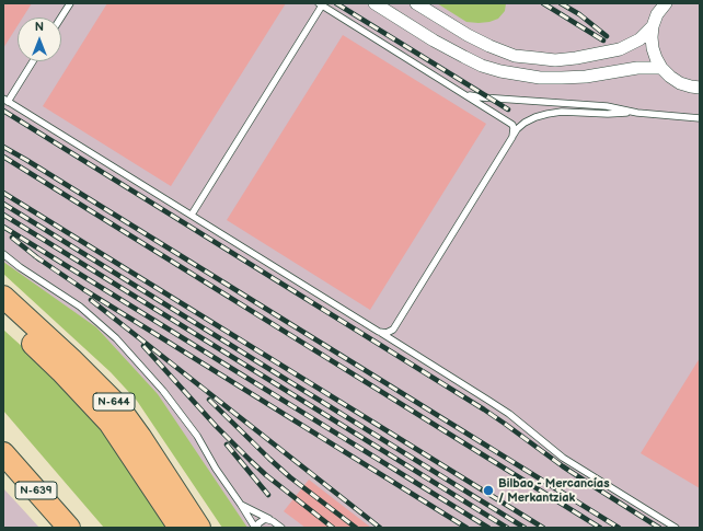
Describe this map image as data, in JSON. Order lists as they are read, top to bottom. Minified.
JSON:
{"streets":{"highway":["N-644","N-639"]},"places":["Bilbao - Mercancías / Merkantziak"],"north":"top"}
